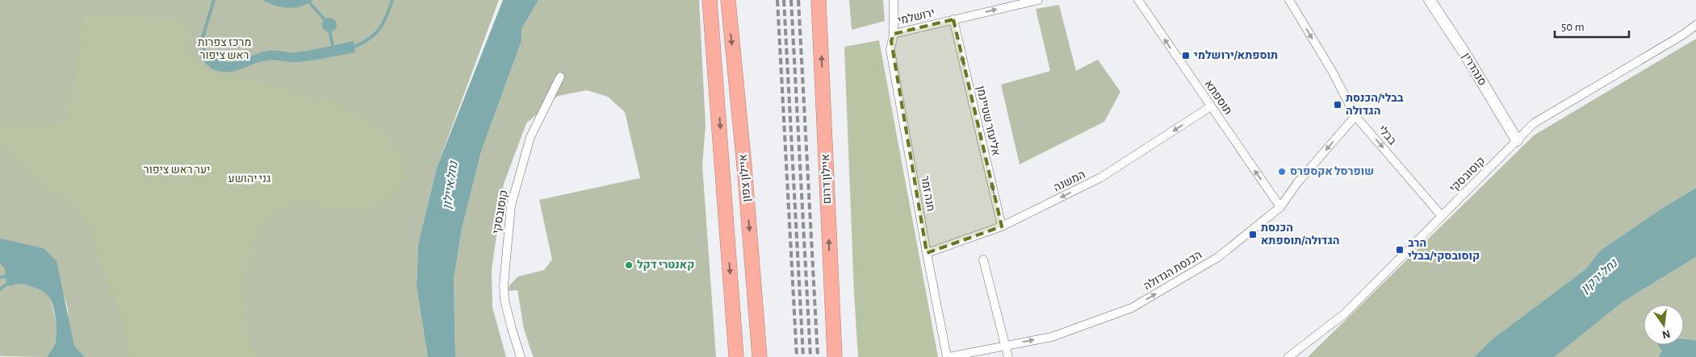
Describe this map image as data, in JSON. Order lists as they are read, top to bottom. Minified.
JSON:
{"streets":{"highway":["איילון צפון","איילון דרום"],"street":["ירושלמי","סנהדרין","תוספתא","אליעזר שטיינמן","בבלי","קוסובסקי","המשנה","חנה זמר","הכנסת הגדולה"]},"crossings":[["ירושלמי","אליעזר שטיינמן"],["ירושלמי","חנה זמר"],["סנהדרין","קוסובסקי"],["תוספתא","המשנה"],["תוספתא","הכנסת הגדולה"],["אליעזר שטיינמן","המשנה"],["בבלי","קוסובסקי"],["בבלי","הכנסת הגדולה"],["המשנה","חנה זמר"],["חנה זמר","הכנסת הגדולה"]],"one_way":["ירושלמי","תוספתא","אליעזר שטיינמן","בבלי","המשנה"],"water":["נחל איילון","נחל ירקון"],"parks":["מרכז צפרות ראש ציפור","יער ראש ציפור","גני יהושע"],"places":{"transit":["תוספתא/ירושלמי","בבלי/הכנסת הגדולה","הכנסת הגדולה/תוספתא","הרב קוסובסקי/בבלי"],"other":["שופרסל אקספרס","קאנטרי דקל"]},"scale_bar":"50 m","north":"bottom"}
